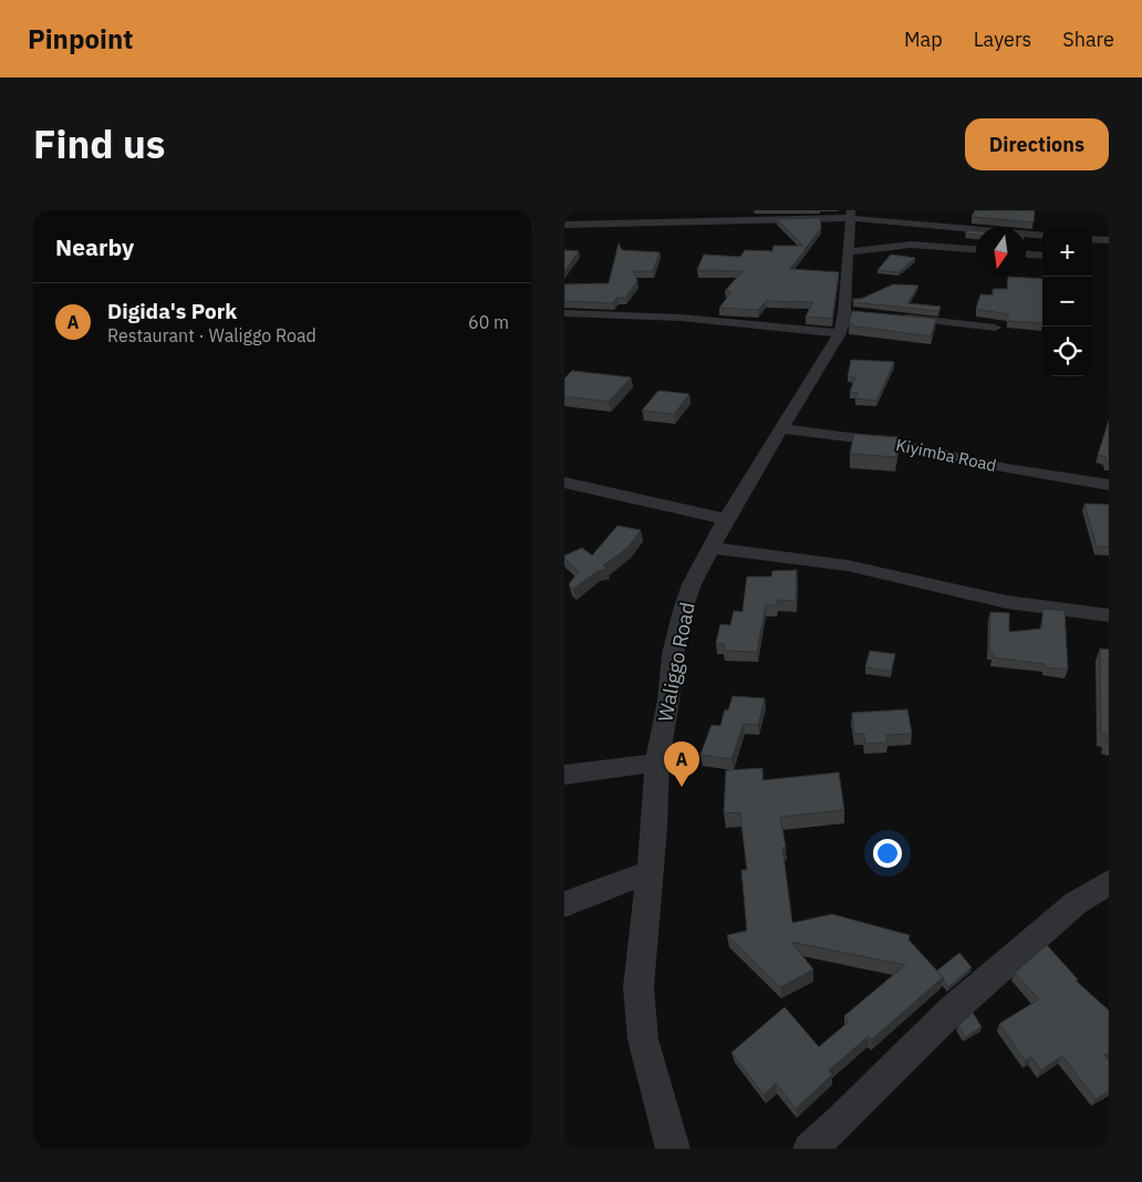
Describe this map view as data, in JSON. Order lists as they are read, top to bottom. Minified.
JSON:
{"streets":{"street":["Kiyimba Road","Waliggo Road"]},"crossings":[["Kiyimba Road","Waliggo Road"]],"north":"bottom","page":{"header":"Pinpoint","nav":["Map","Layers","Share"],"title":"Find us","buttons":"Directions","heading":"Nearby","map_buttons":["+","−"],"list":[{"mark":"A","name":"Digida's Pork","note":"Restaurant · Waliggo Road","value":"60 m"}],"pins":"A"}}
